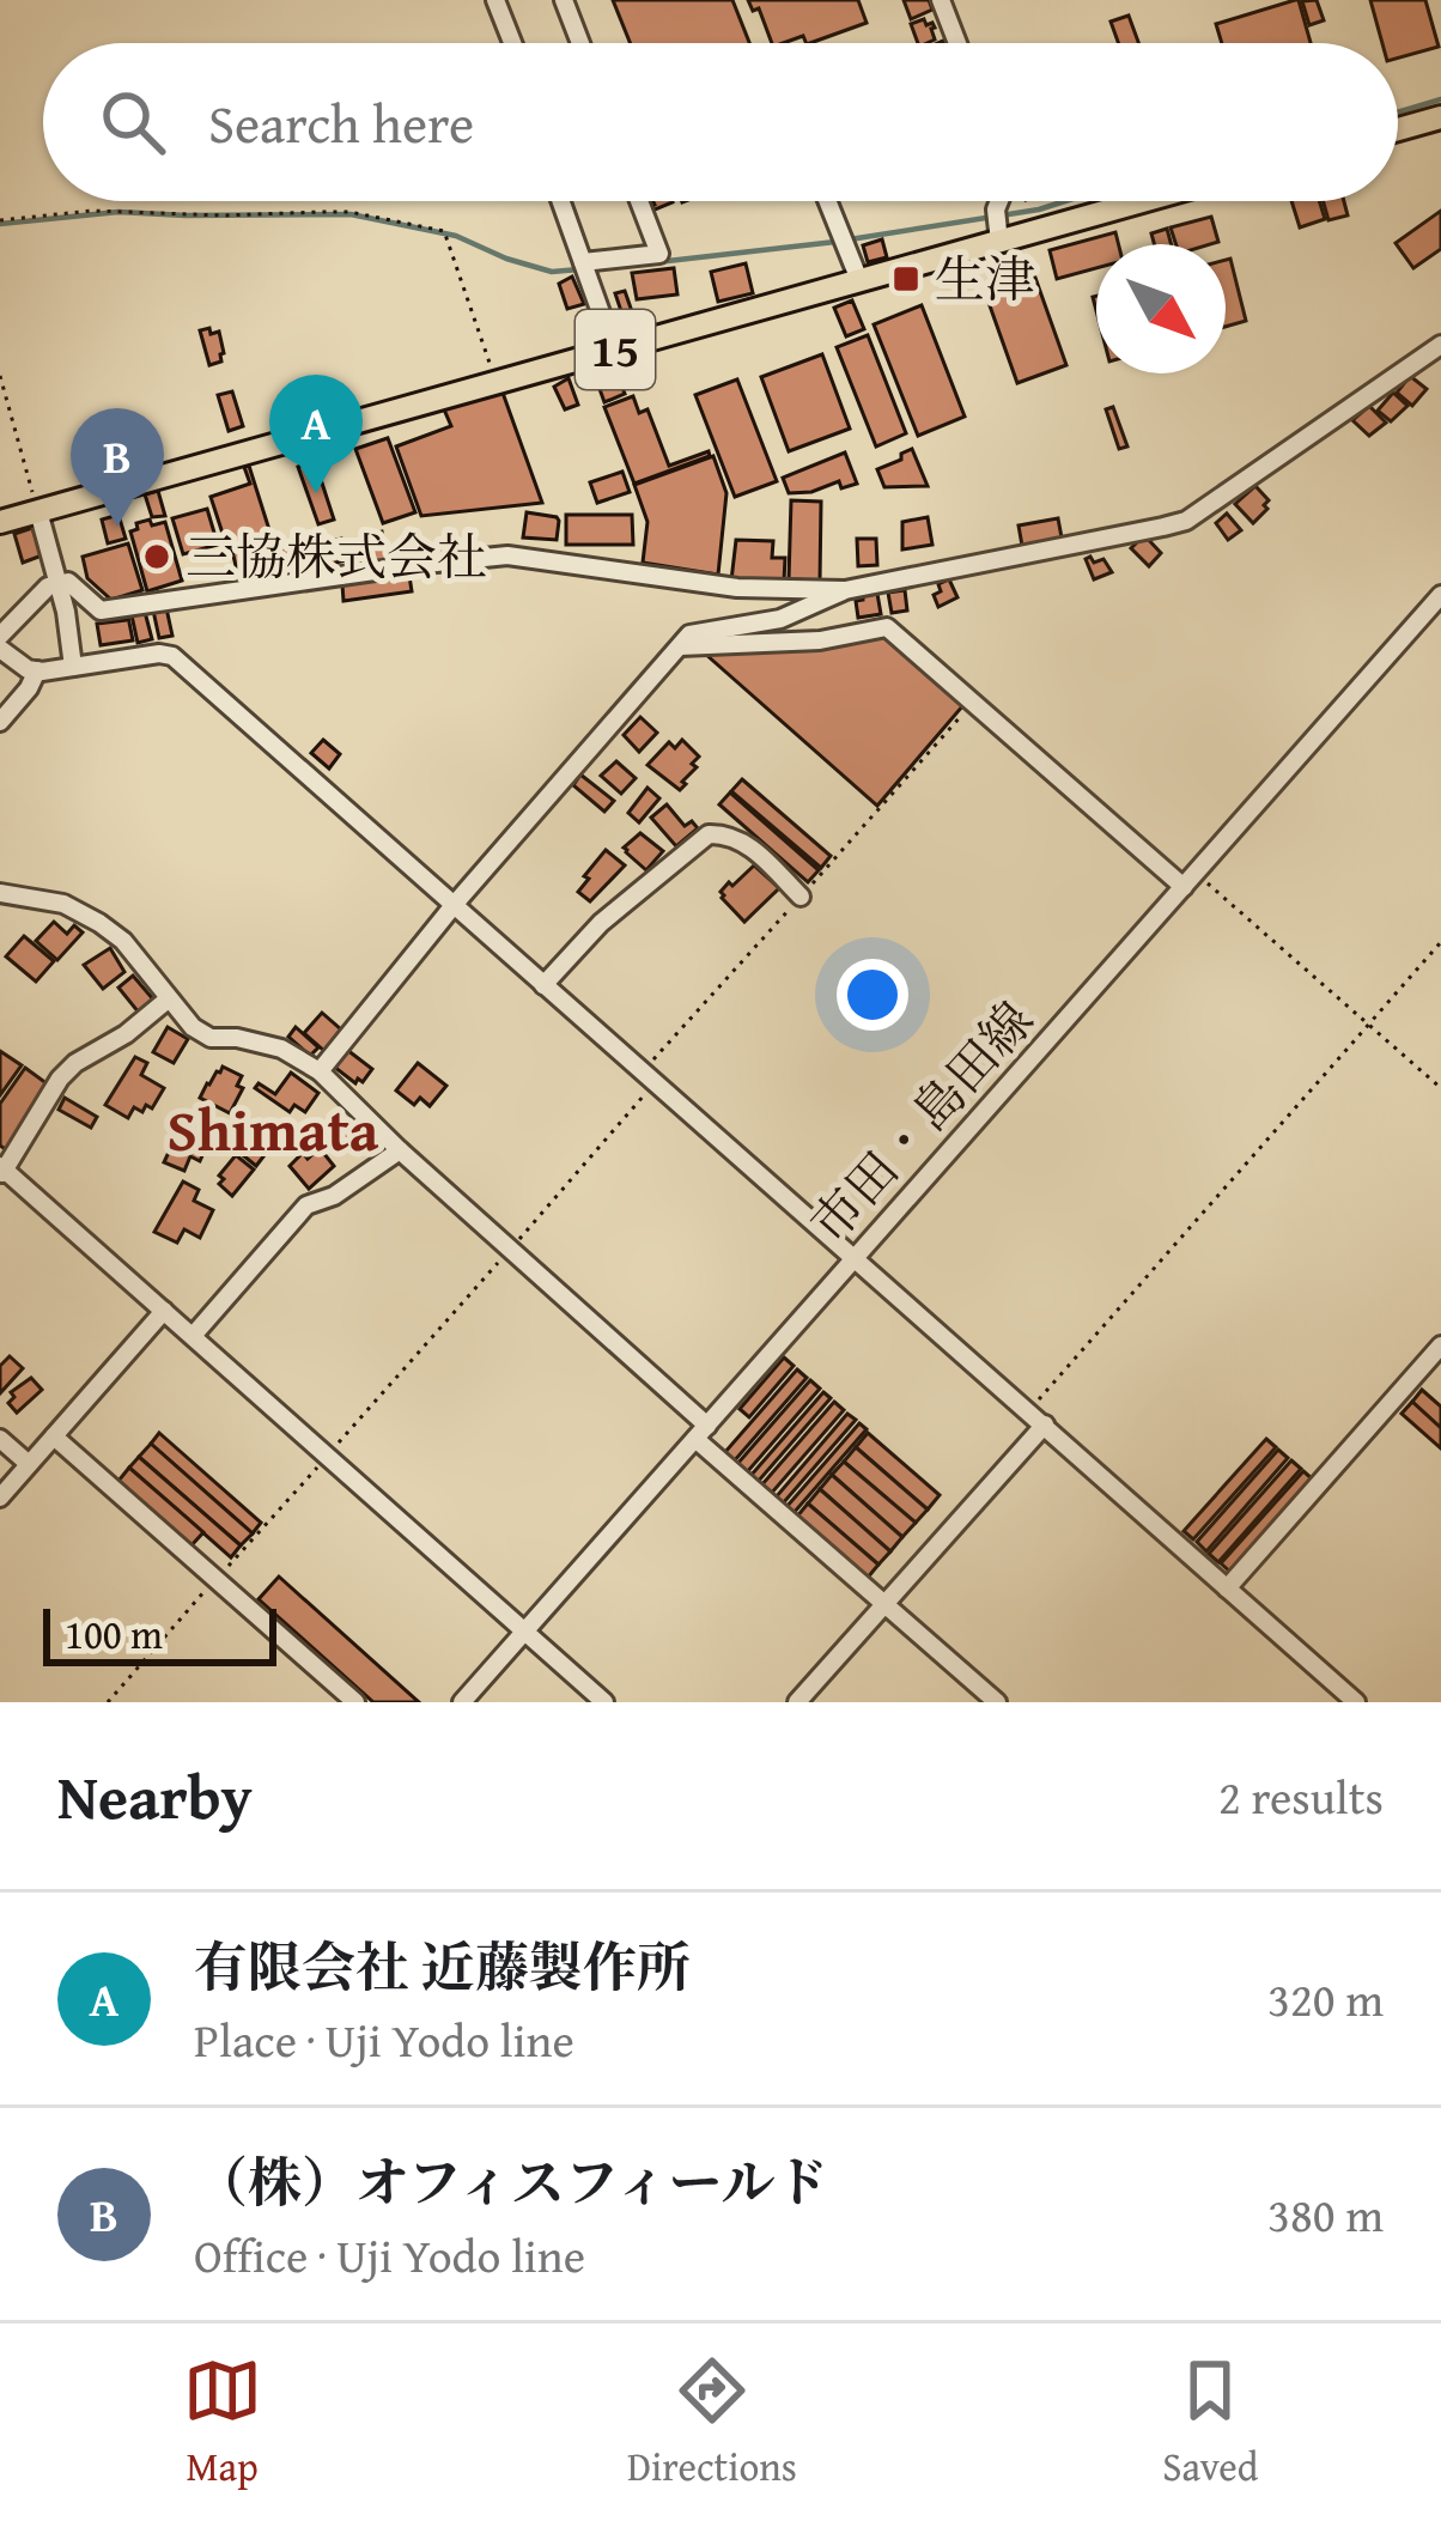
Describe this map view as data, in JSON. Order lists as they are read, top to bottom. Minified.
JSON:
{"streets":{"main road":["15"],"street":["市田・島田線"]},"districts":["Shimata"],"places":{"transit":["生津"],"other":["三協株式会社"]},"scale_bar":"100 m","north":"bottom right","page":{"search":"Search here","pins":["A","B"],"scale":"100 m","heading":["Nearby","2 results"],"list":[{"mark":"A","name":"有限会社 近藤製作所","note":"Place · Uji Yodo line","value":"320 m"},{"mark":"B","name":"（株）オフィスフィールド","note":"Office · Uji Yodo line","value":"380 m"}],"nav":["Map","Directions","Saved"]}}
